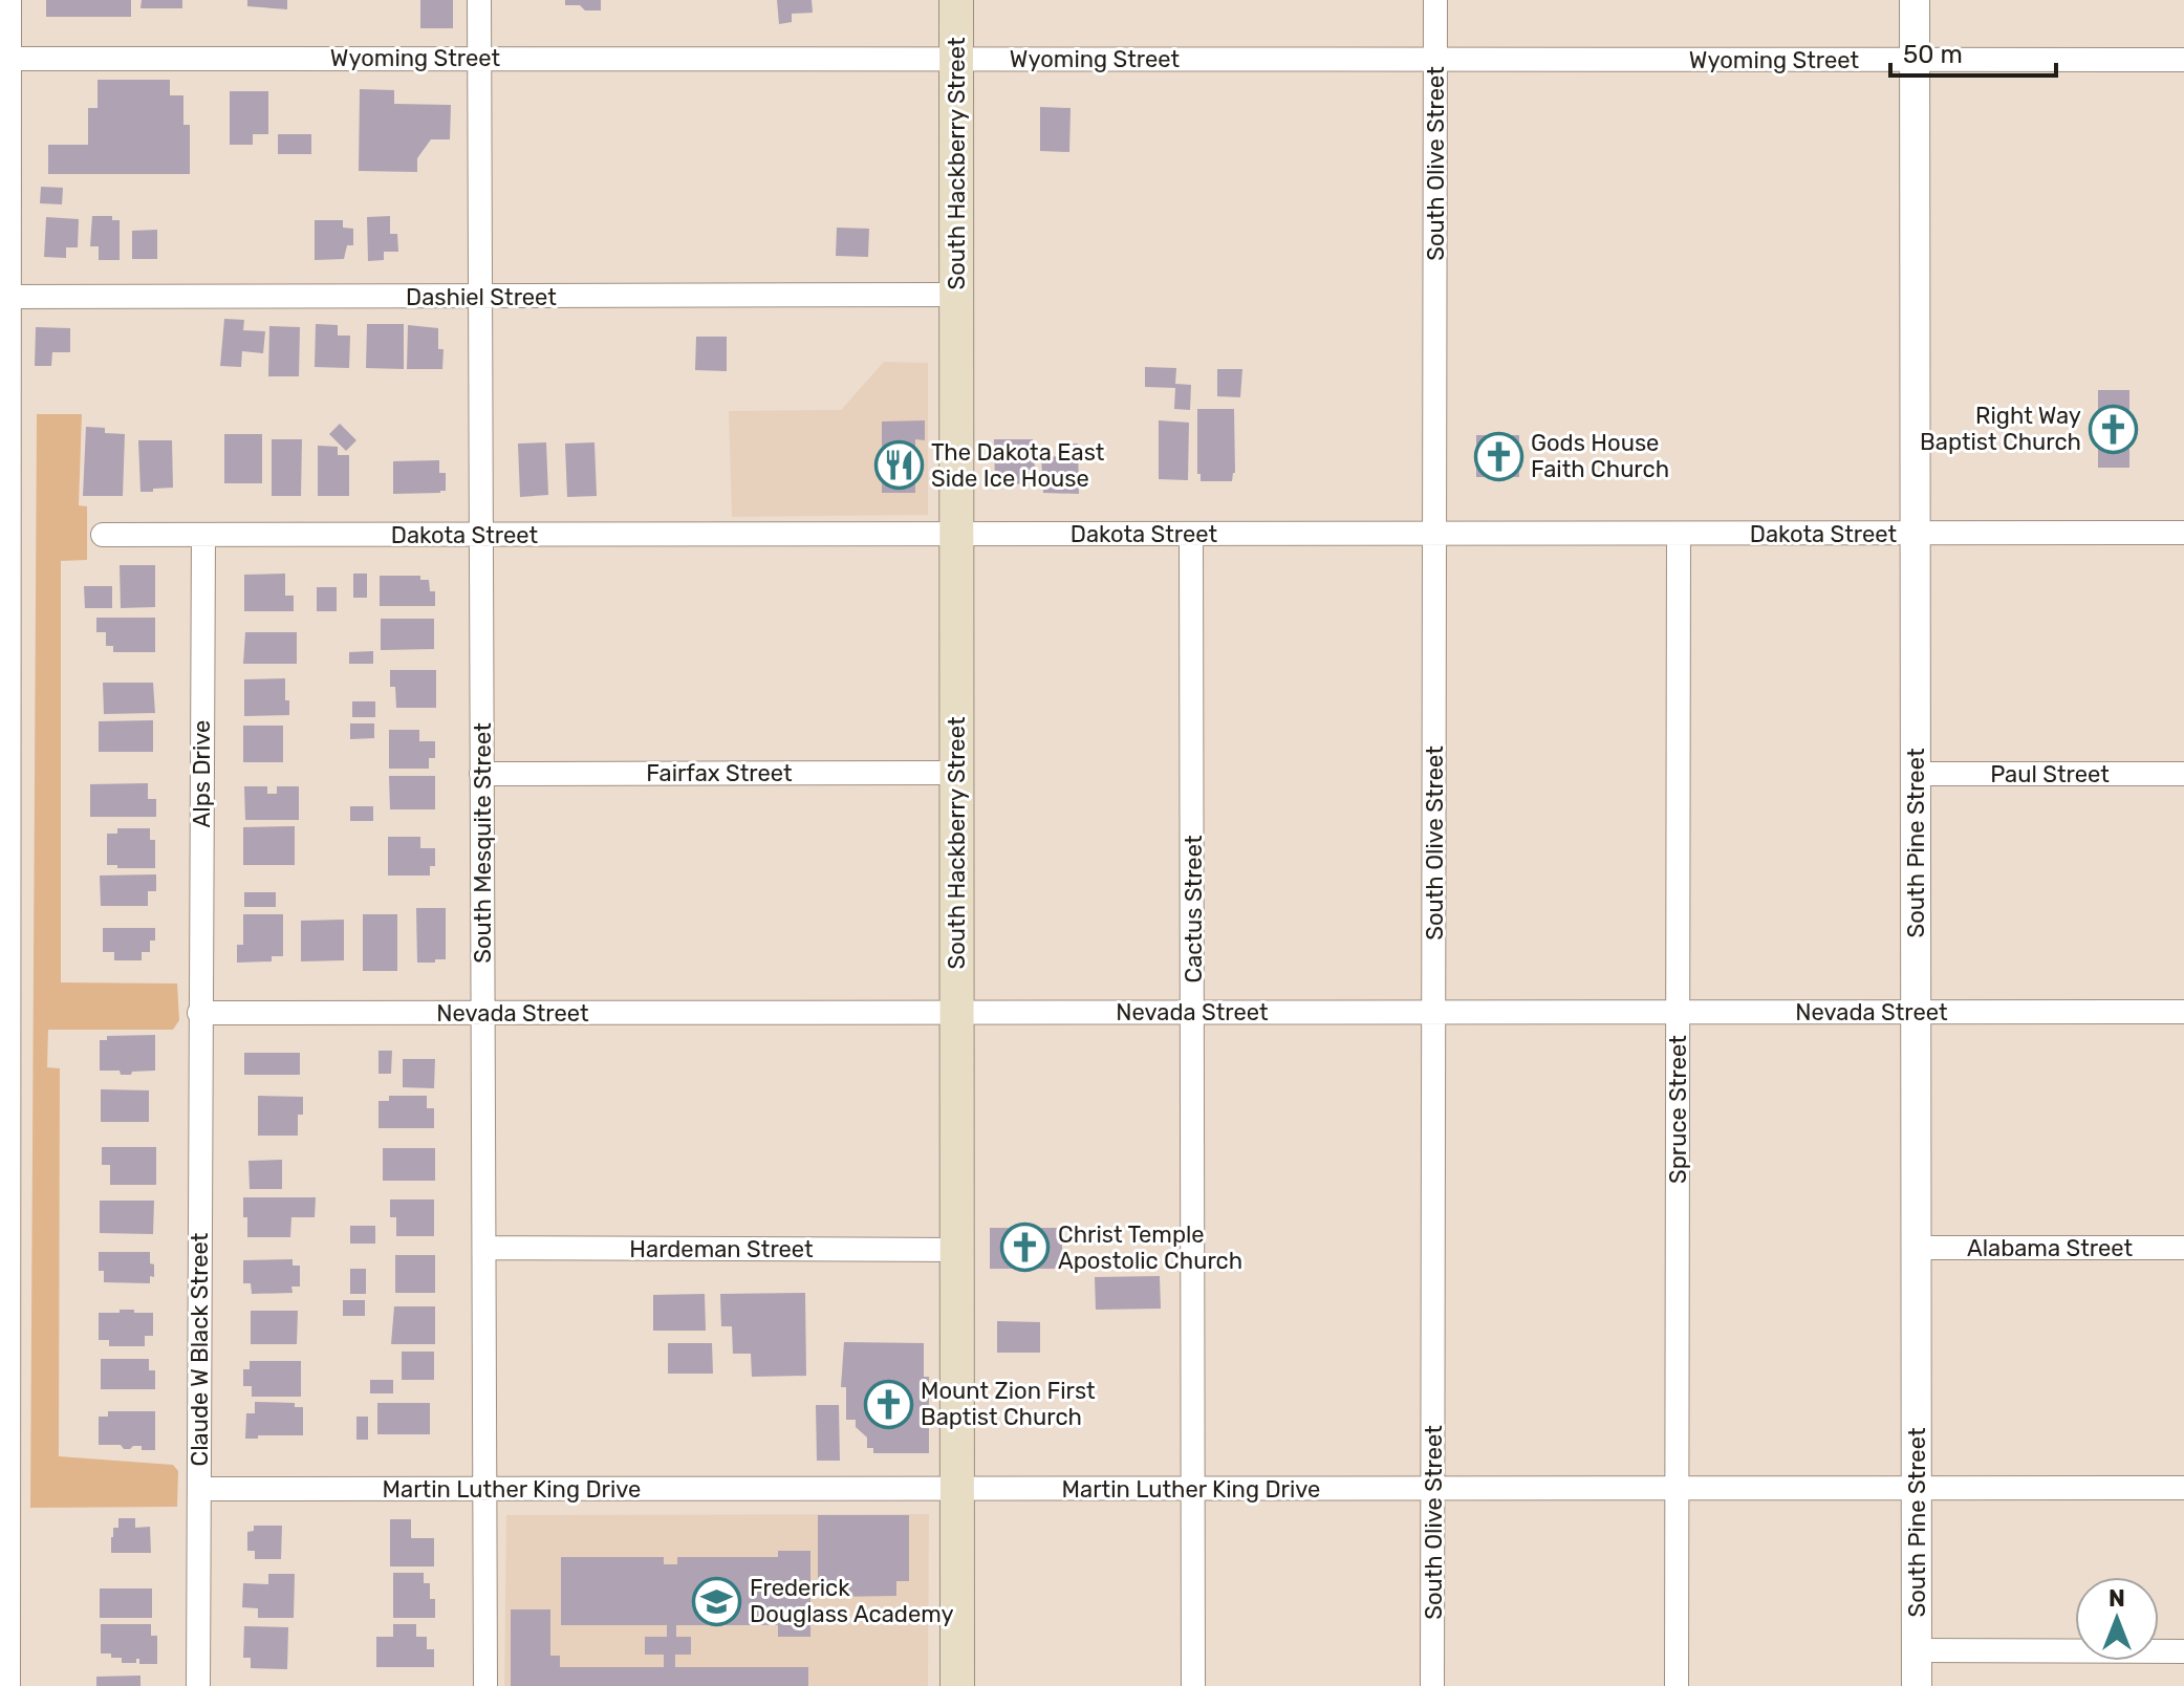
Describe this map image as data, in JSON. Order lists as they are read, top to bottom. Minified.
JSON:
{"streets":{"main road":["South Hackberry Street"],"street":["Wyoming Street","South Olive Street","Dashiel Street","Dakota Street","Fairfax Street","Alps Drive","Paul Street","South Mesquite Street","South Pine Street","Cactus Street","Nevada Street","Spruce Street","Alabama Street","Hardeman Street","Claude W Black Street","Martin Luther King Drive"]},"crossings":[["Wyoming Street","South Hackberry Street"],["Wyoming Street","South Olive Street"],["Wyoming Street","South Mesquite Street"],["Wyoming Street","South Pine Street"],["South Hackberry Street","Dashiel Street"],["South Hackberry Street","Dakota Street"],["South Hackberry Street","Fairfax Street"],["South Hackberry Street","Nevada Street"],["South Hackberry Street","Hardeman Street"],["South Hackberry Street","Martin Luther King Drive"],["South Olive Street","Dakota Street"],["South Olive Street","Nevada Street"],["South Olive Street","Martin Luther King Drive"],["Dashiel Street","South Mesquite Street"],["Dakota Street","Alps Drive"],["Dakota Street","South Mesquite Street"],["Dakota Street","South Pine Street"],["Dakota Street","Cactus Street"],["Dakota Street","Spruce Street"],["Fairfax Street","South Mesquite Street"],["Alps Drive","Nevada Street"],["Alps Drive","Claude W Black Street"],["Paul Street","South Pine Street"],["South Mesquite Street","Nevada Street"],["South Mesquite Street","Hardeman Street"],["South Mesquite Street","Martin Luther King Drive"],["South Pine Street","Nevada Street"],["South Pine Street","Alabama Street"],["South Pine Street","Martin Luther King Drive"],["Cactus Street","Nevada Street"],["Cactus Street","Martin Luther King Drive"],["Nevada Street","Spruce Street"],["Nevada Street","Claude W Black Street"],["Spruce Street","Martin Luther King Drive"],["Claude W Black Street","Martin Luther King Drive"]],"places":{"church":["Right Way Baptist Church","Gods House Faith Church","Christ Temple Apostolic Church","Mount Zion First Baptist Church"],"restaurant":["The Dakota East Side Ice House"],"school or university":["Frederick Douglass Academy"]},"scale_bar":"50 m","north":"top"}
